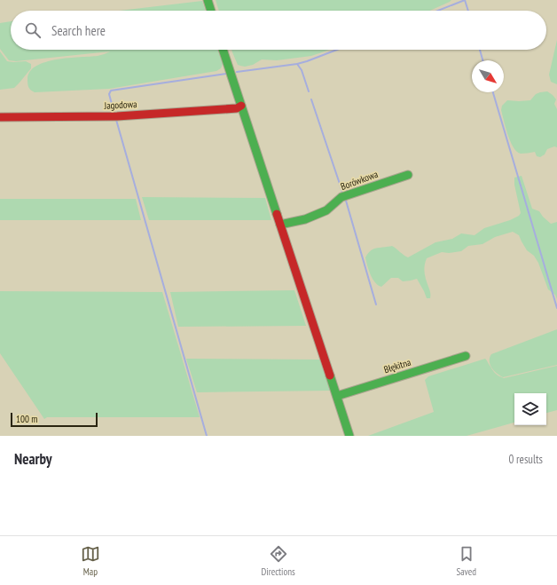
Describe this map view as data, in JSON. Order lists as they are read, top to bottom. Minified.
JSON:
{"streets":{"street":["Jagodowa","Borówkowa","Błękitna"]},"scale_bar":"100 m","north":"bottom right","page":{"search":"Search here","scale":"100 m","heading":["Nearby","0 results"],"nav":["Map","Directions","Saved"]}}
